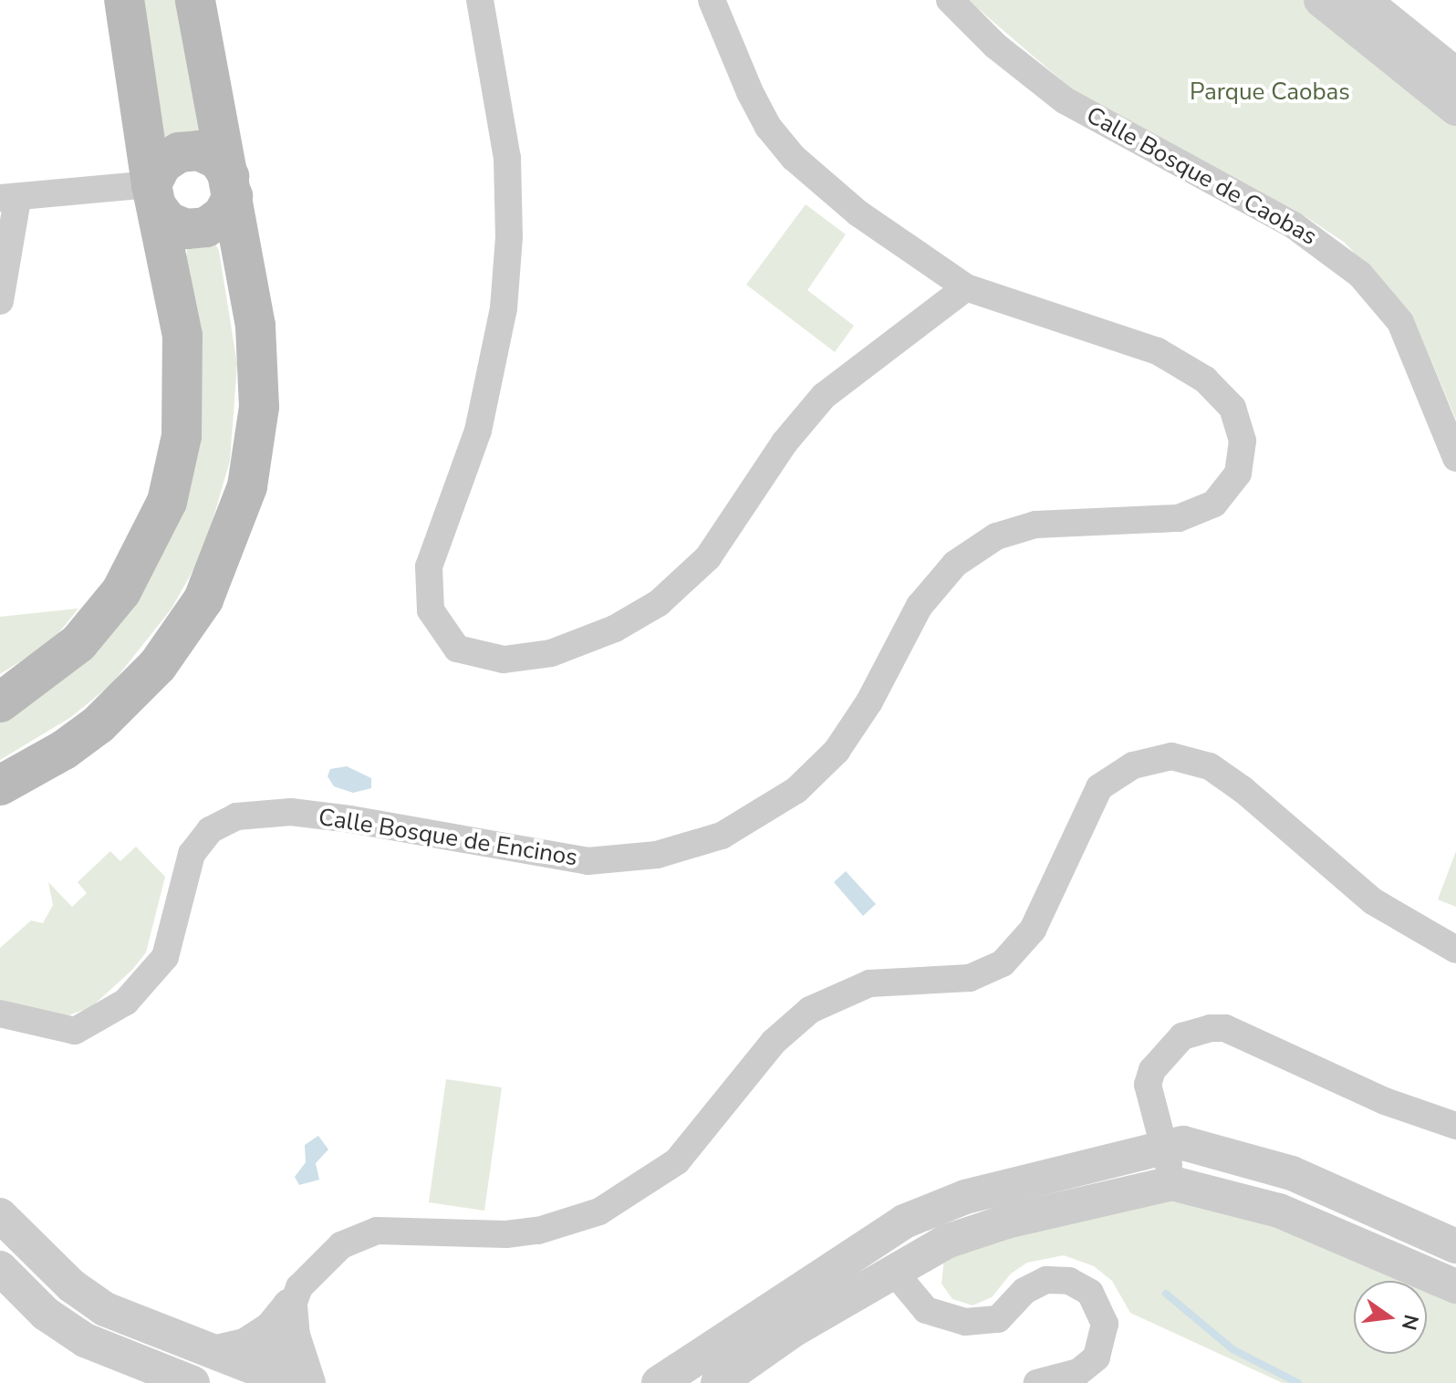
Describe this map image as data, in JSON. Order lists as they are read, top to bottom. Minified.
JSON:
{"streets":{"street":["Calle Bosque de Caobas","Calle Bosque de Encinos"]},"parks":["Parque Caobas"],"north":"right"}
